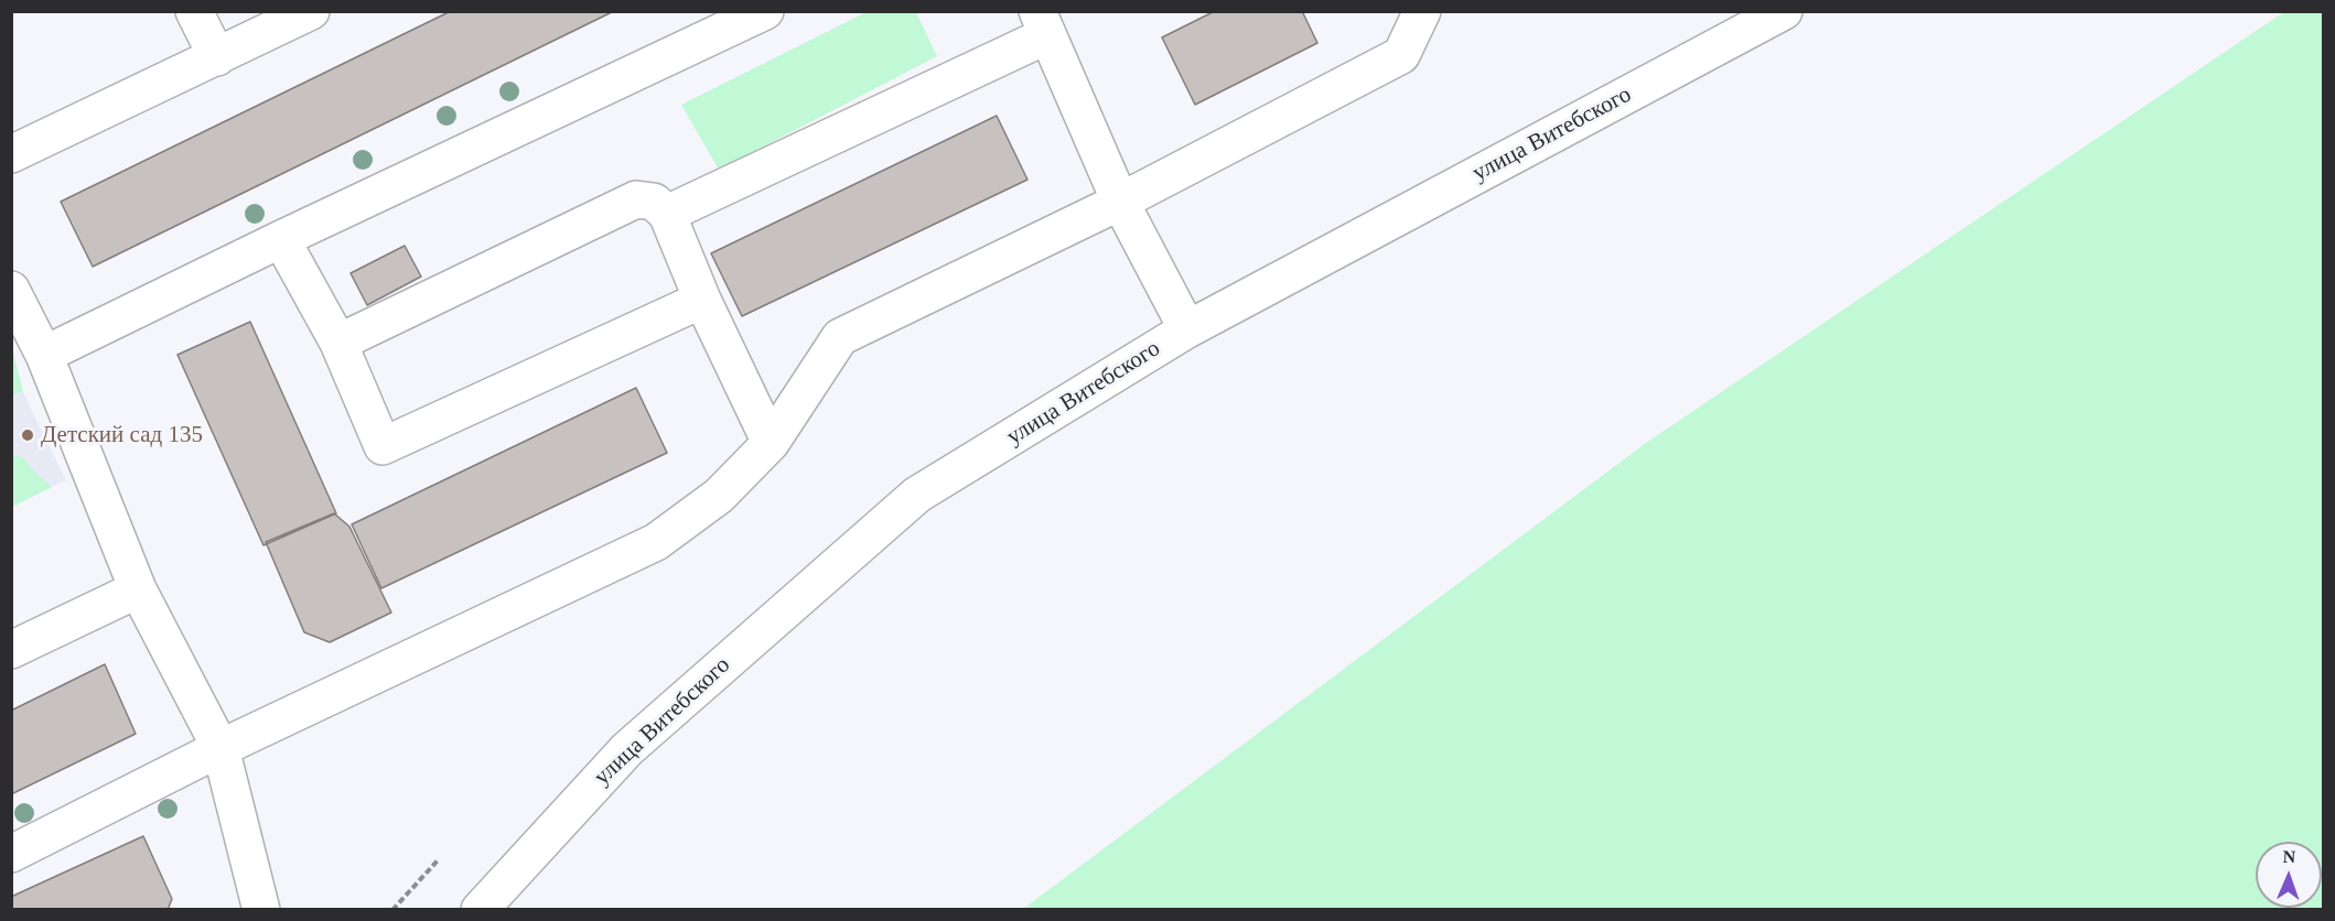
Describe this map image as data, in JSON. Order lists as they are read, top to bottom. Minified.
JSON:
{"streets":{"street":["улица Витебского"]},"places":["Детский сад 135"],"north":"top"}
